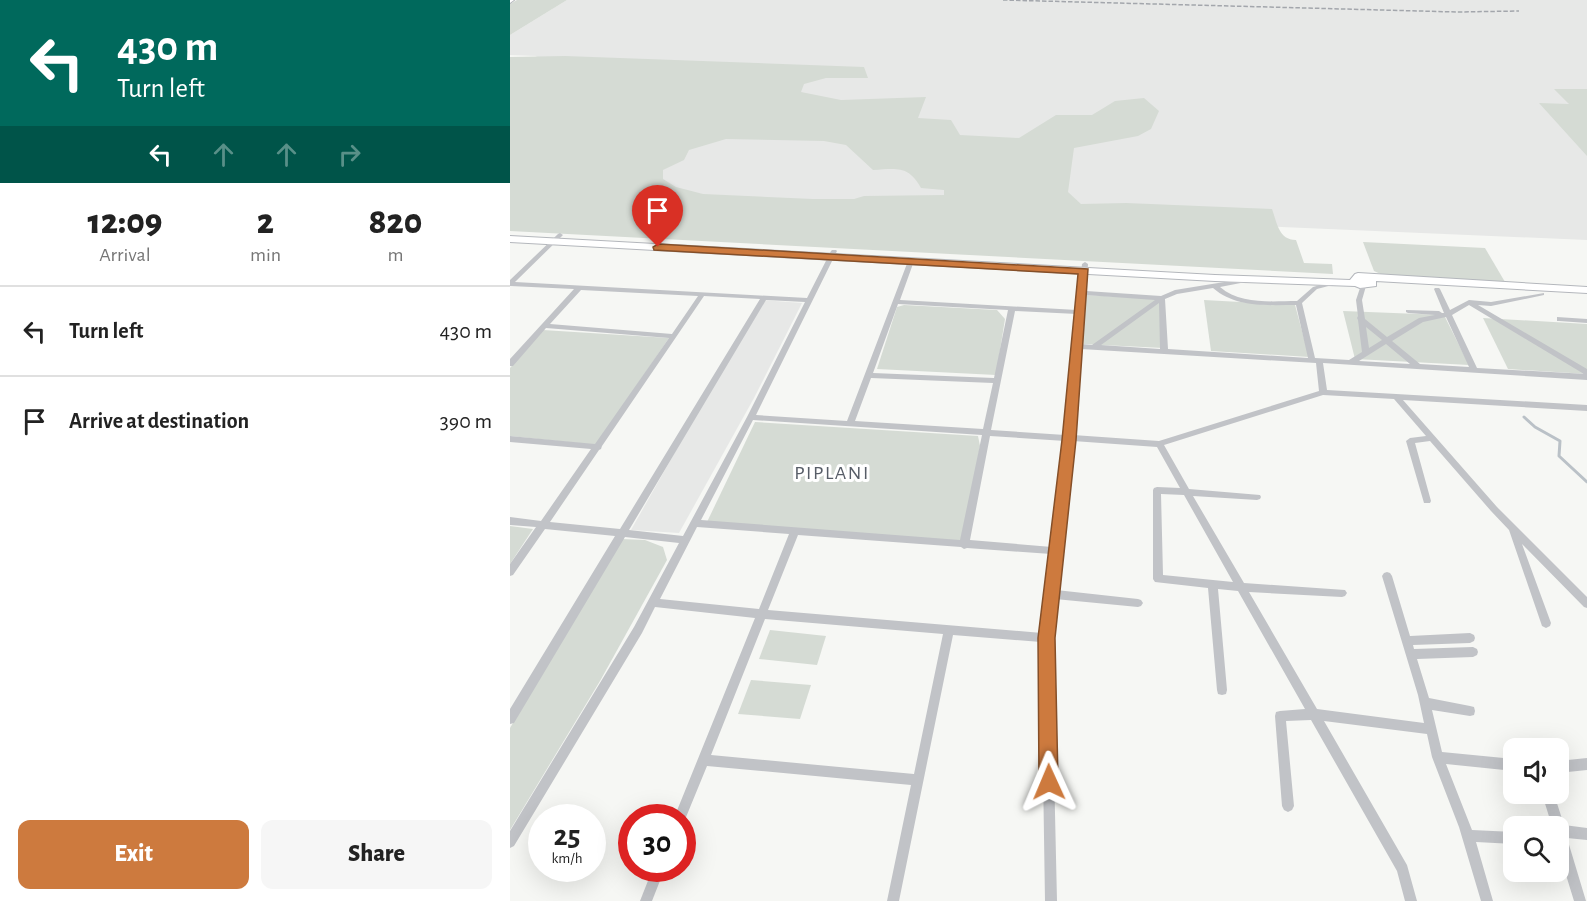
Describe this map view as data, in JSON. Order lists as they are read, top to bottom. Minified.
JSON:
{"districts":["PIPLANI"],"page":{"turn":["430 m","Turn left"],"eta":["12:09","Arrival","2","min","820","m"],"list":[{"name":"Turn left","value":"430 m"},{"name":"Arrive at destination","value":"390 m"}],"speed":"25 km/h","limit":"30","buttons":["Exit","Share"]}}
